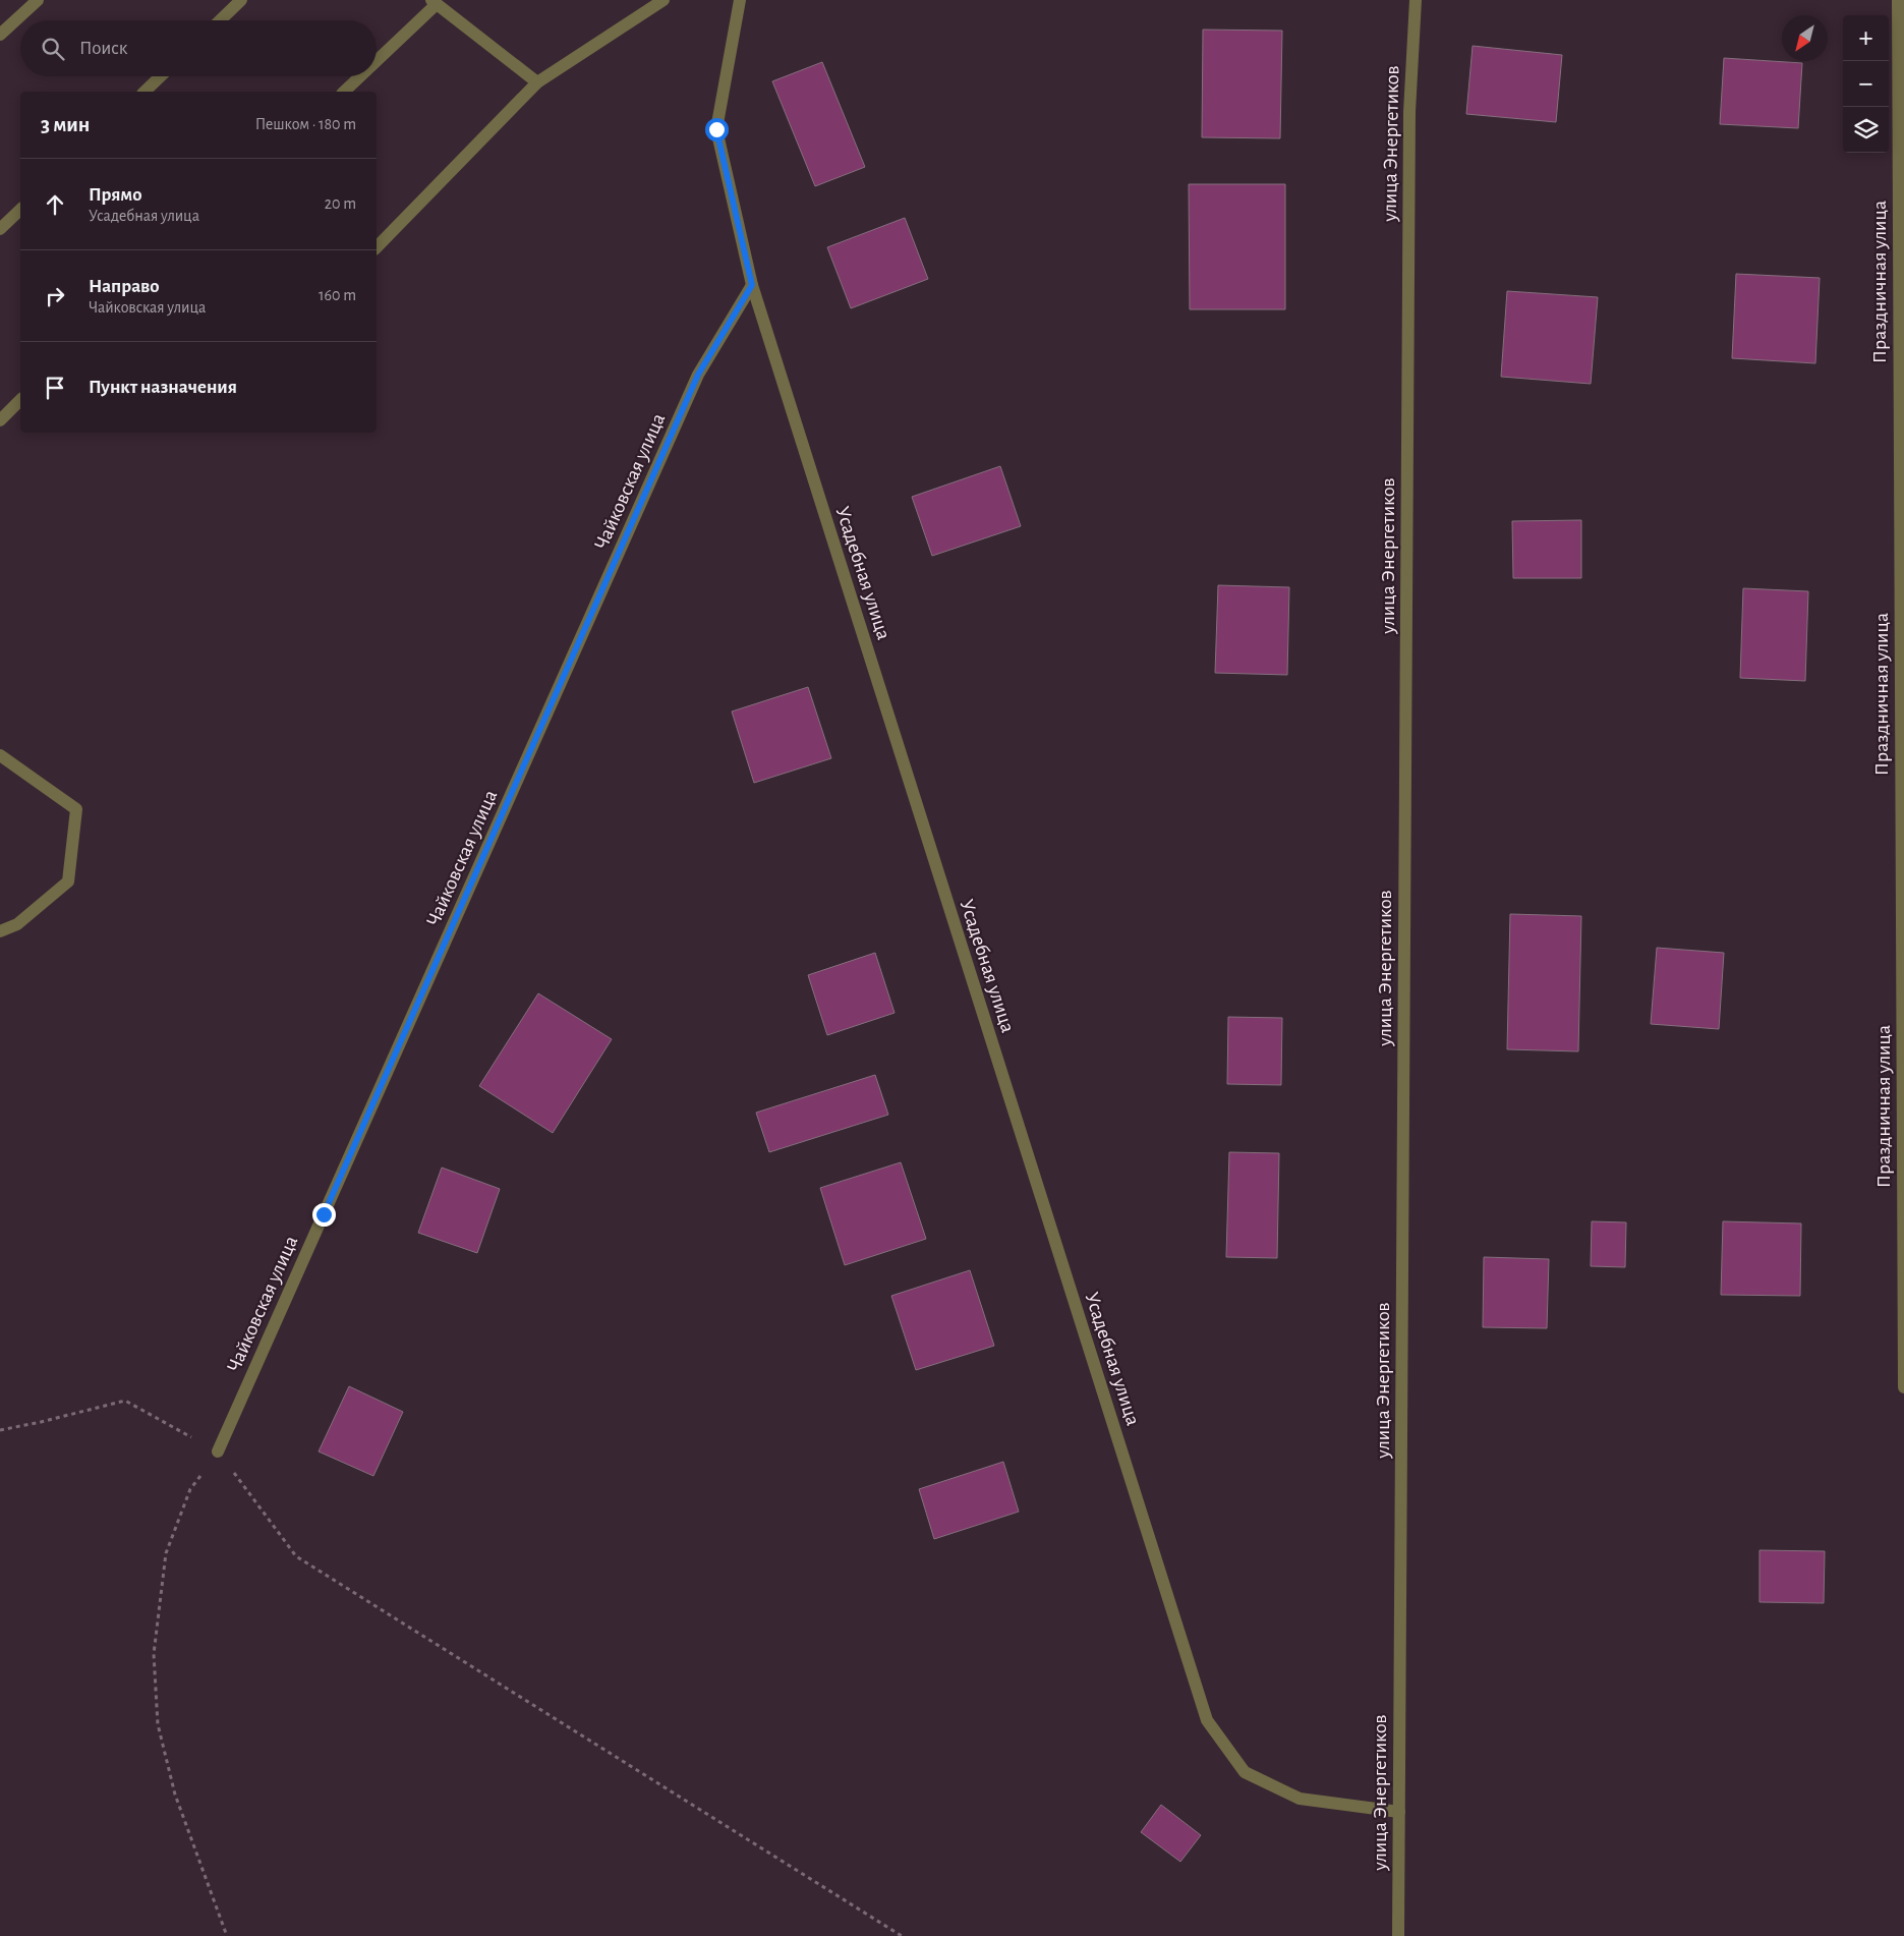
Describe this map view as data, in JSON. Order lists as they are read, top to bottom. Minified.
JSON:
{"streets":{"street":["улица Энергетиков","Праздничная улица","Чайковская улица","Усадебная улица"]},"crossings":[["улица Энергетиков","Усадебная улица"],["Чайковская улица","Усадебная улица"]],"north":"bottom left","page":{"map_buttons":["+","−"],"search":"Поиск","heading":["3 мин","Пешком · 180 m"],"list":[["Прямо","Усадебная улица","20 m"],["Направо","Чайковская улица","160 m"],"Пункт назначения"]}}
